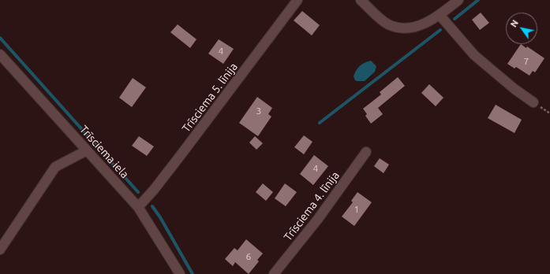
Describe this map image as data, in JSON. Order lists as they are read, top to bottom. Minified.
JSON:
{"streets":{"street":["Trīsciema 5. līnija","Trīsciema iela","Trīsciema 4. līnija"]},"crossings":[["Trīsciema 5. līnija","Trīsciema iela"]],"house_numbers":["4","7","3","4","1","6"],"north":"top left"}
